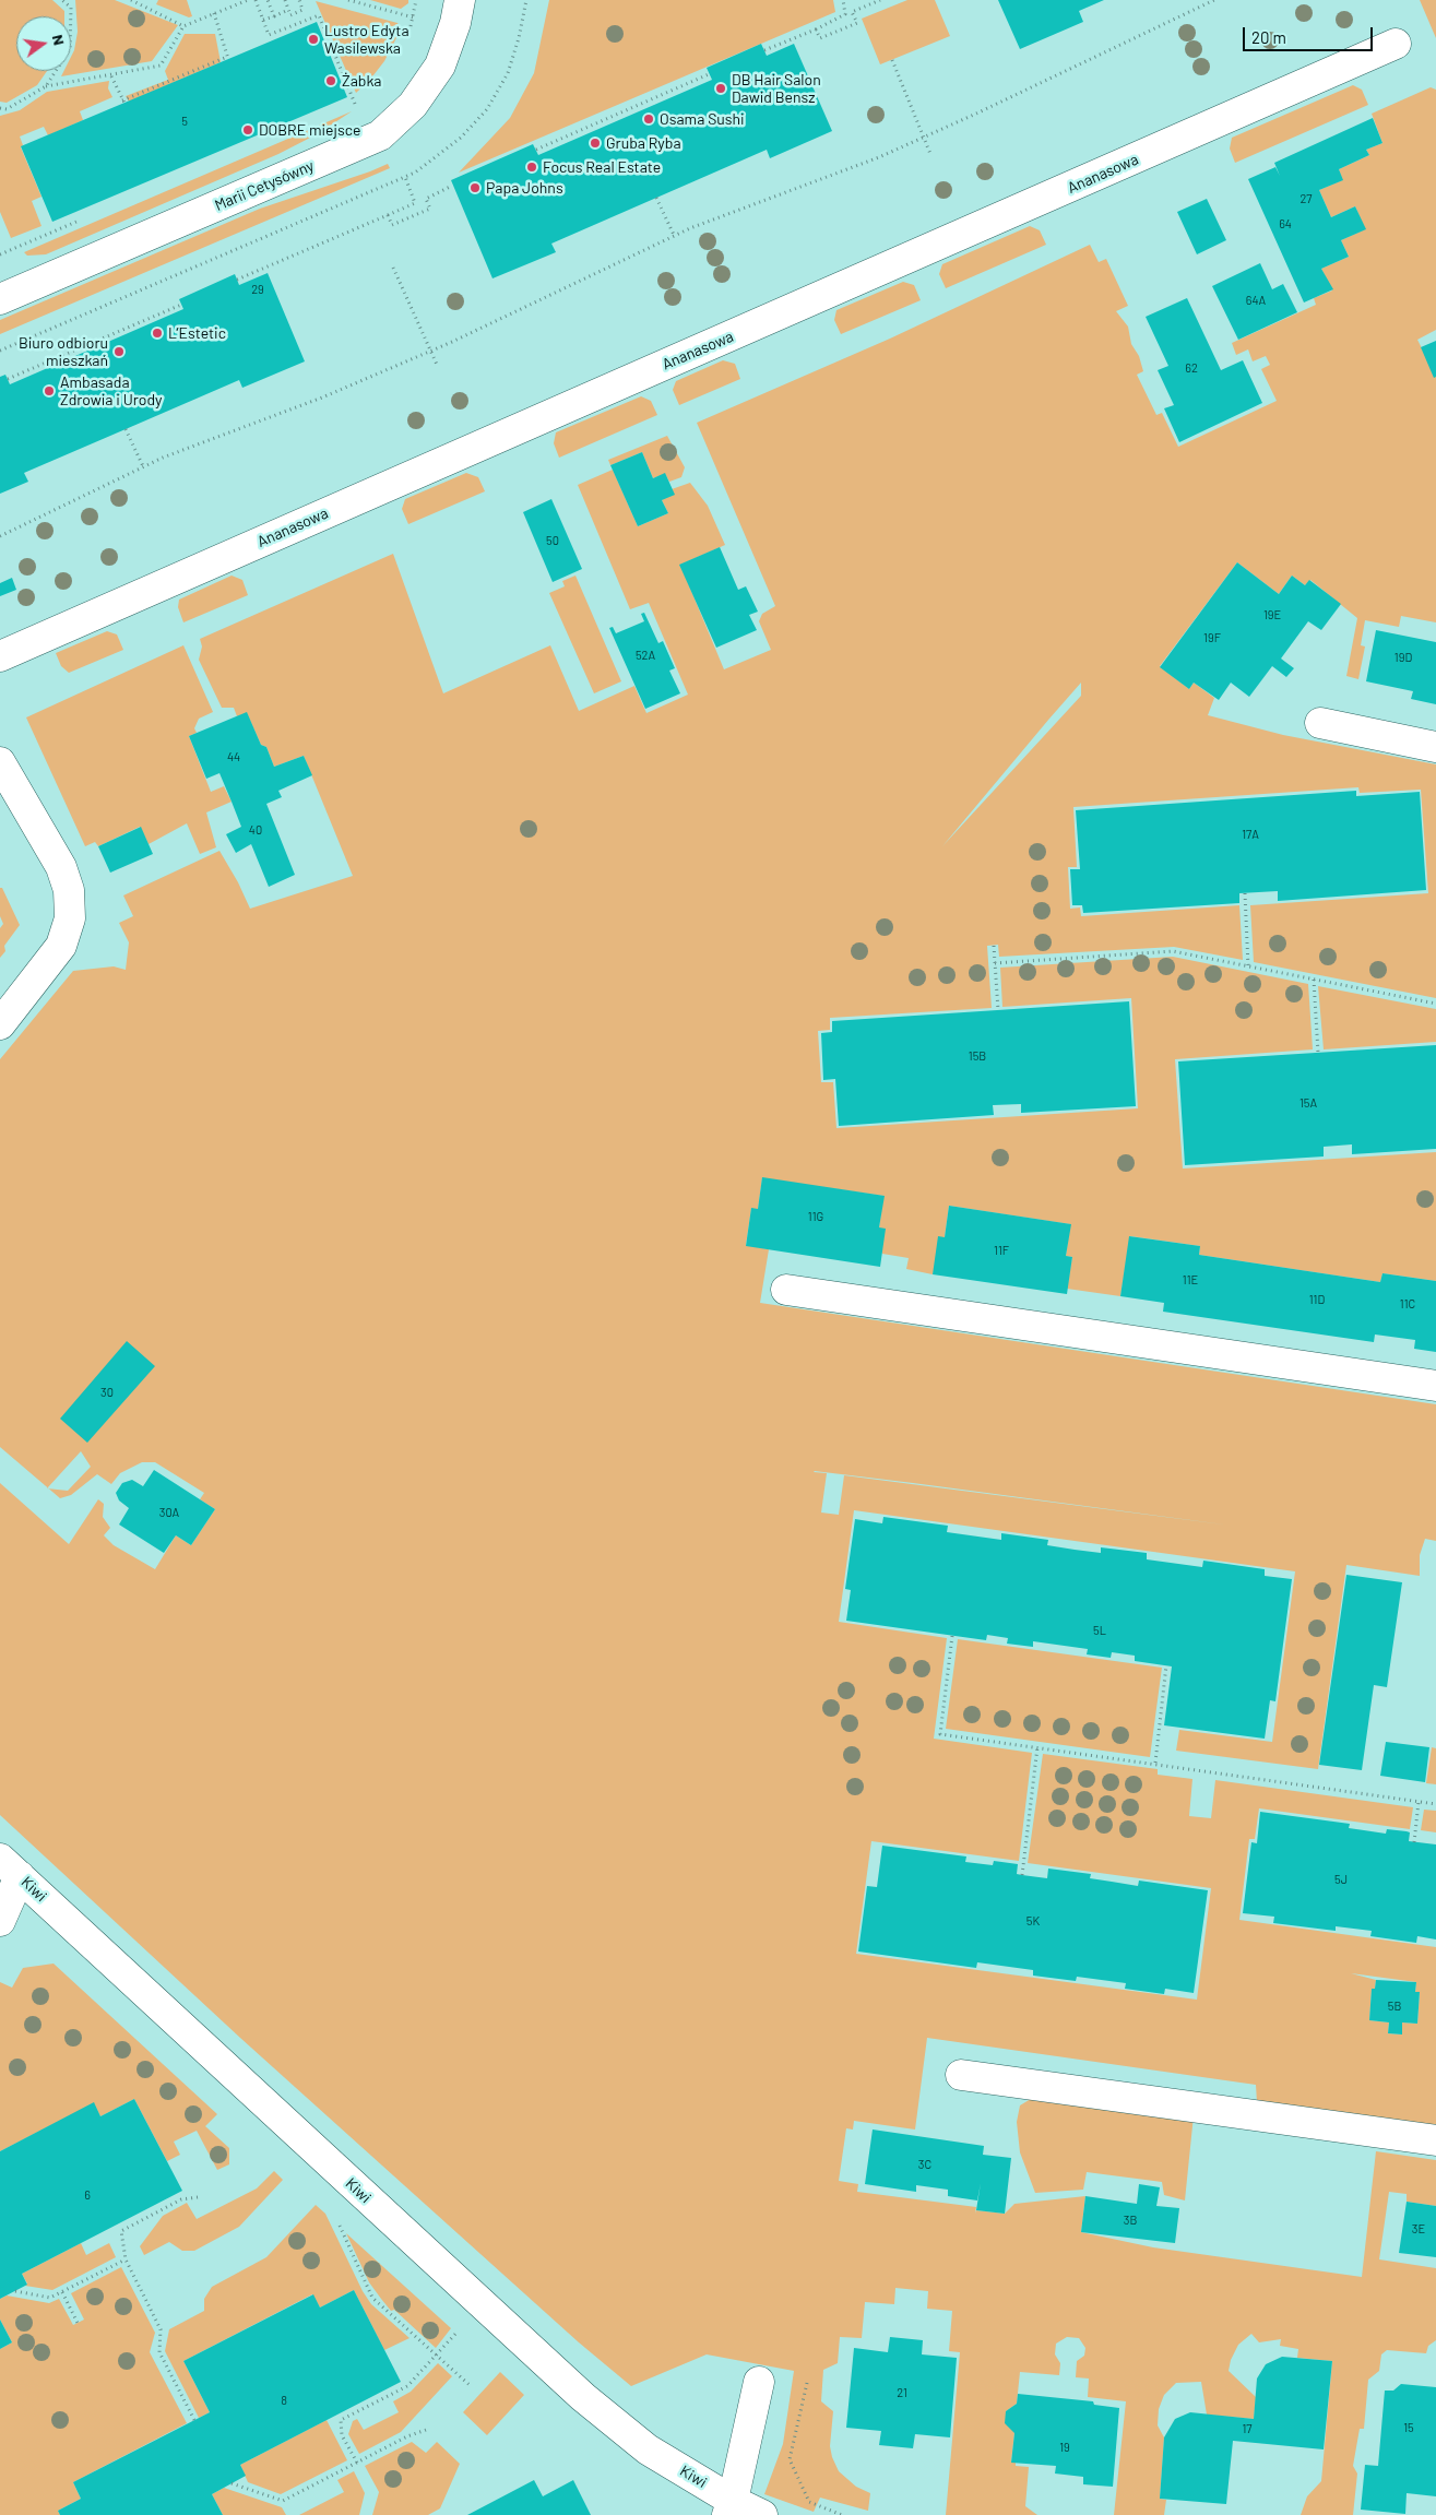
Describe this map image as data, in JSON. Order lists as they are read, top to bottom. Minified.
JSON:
{"streets":{"street":["Ananasowa","Marii Cetysówny","Kiwi"]},"places":["Lustro Edyta Wasilewska","Żabka","DB Hair Salon Dawid Bensz","Osama Sushi","DOBRE miejsce","Gruba Ryba","Focus Real Estate","Papa Johns","L’Estetic","Biuro odbioru mieszkań","Ambasada Zdrowia i Urody"],"house_numbers":["5","27","64","29","64A","62","50","19E","19F","52A","19D","44","40","17A","15B","15A","11G","11F","11E","11D","11C","30","30A","5L","5J","5K","5B","3C","6","3B","3E","21","8","15","17","19"],"scale_bar":"20 m","north":"right"}
